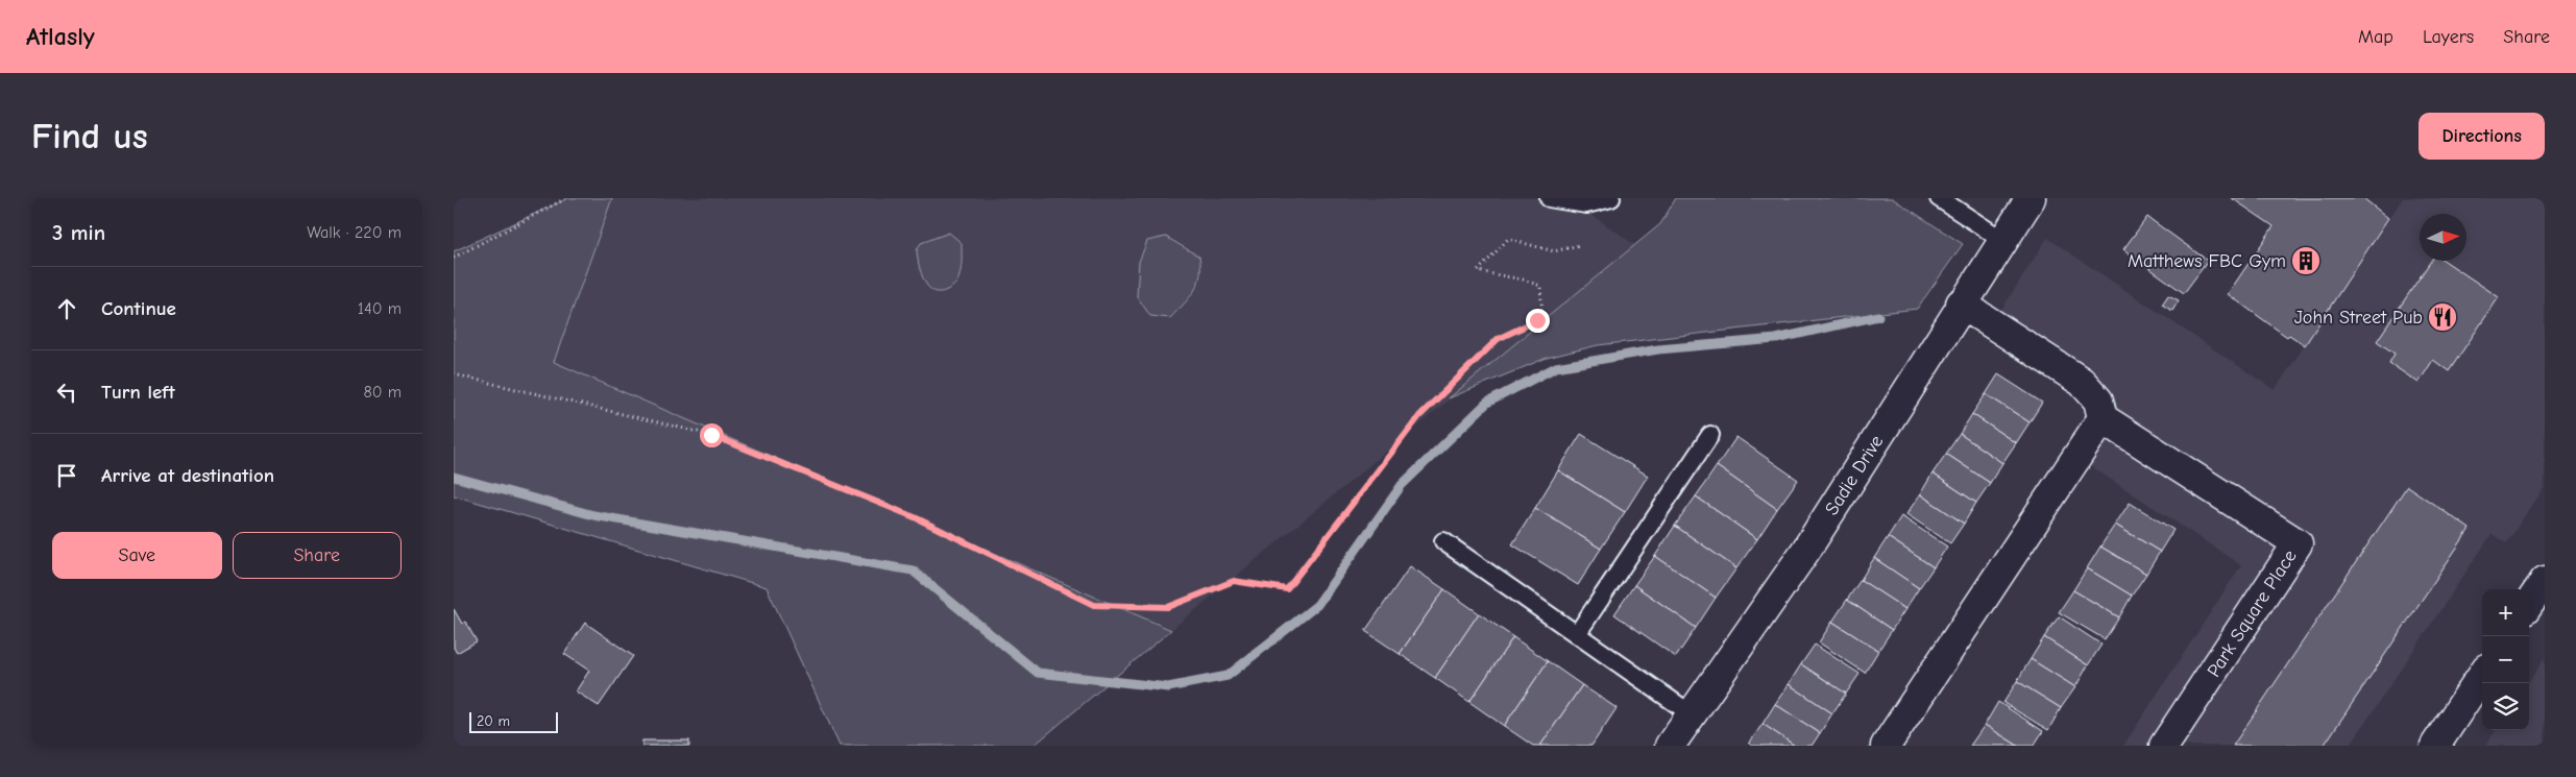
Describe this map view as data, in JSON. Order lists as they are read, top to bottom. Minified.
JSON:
{"streets":{"street":["Sadie Drive","Park Square Place"]},"places":{"building":["Matthews FBC Gym"],"restaurant":["John Street Pub"]},"scale_bar":"20 m","north":"right","page":{"header":"Atlasly","nav":["Map","Layers","Share"],"buttons":["Directions",["Save","Share"]],"title":"Find us","heading":["3 min","Walk · 220 m"],"list":[["Continue","140 m"],["Turn left","80 m"],"Arrive at destination"],"map_buttons":["+","−"],"scale":"20 m"}}
